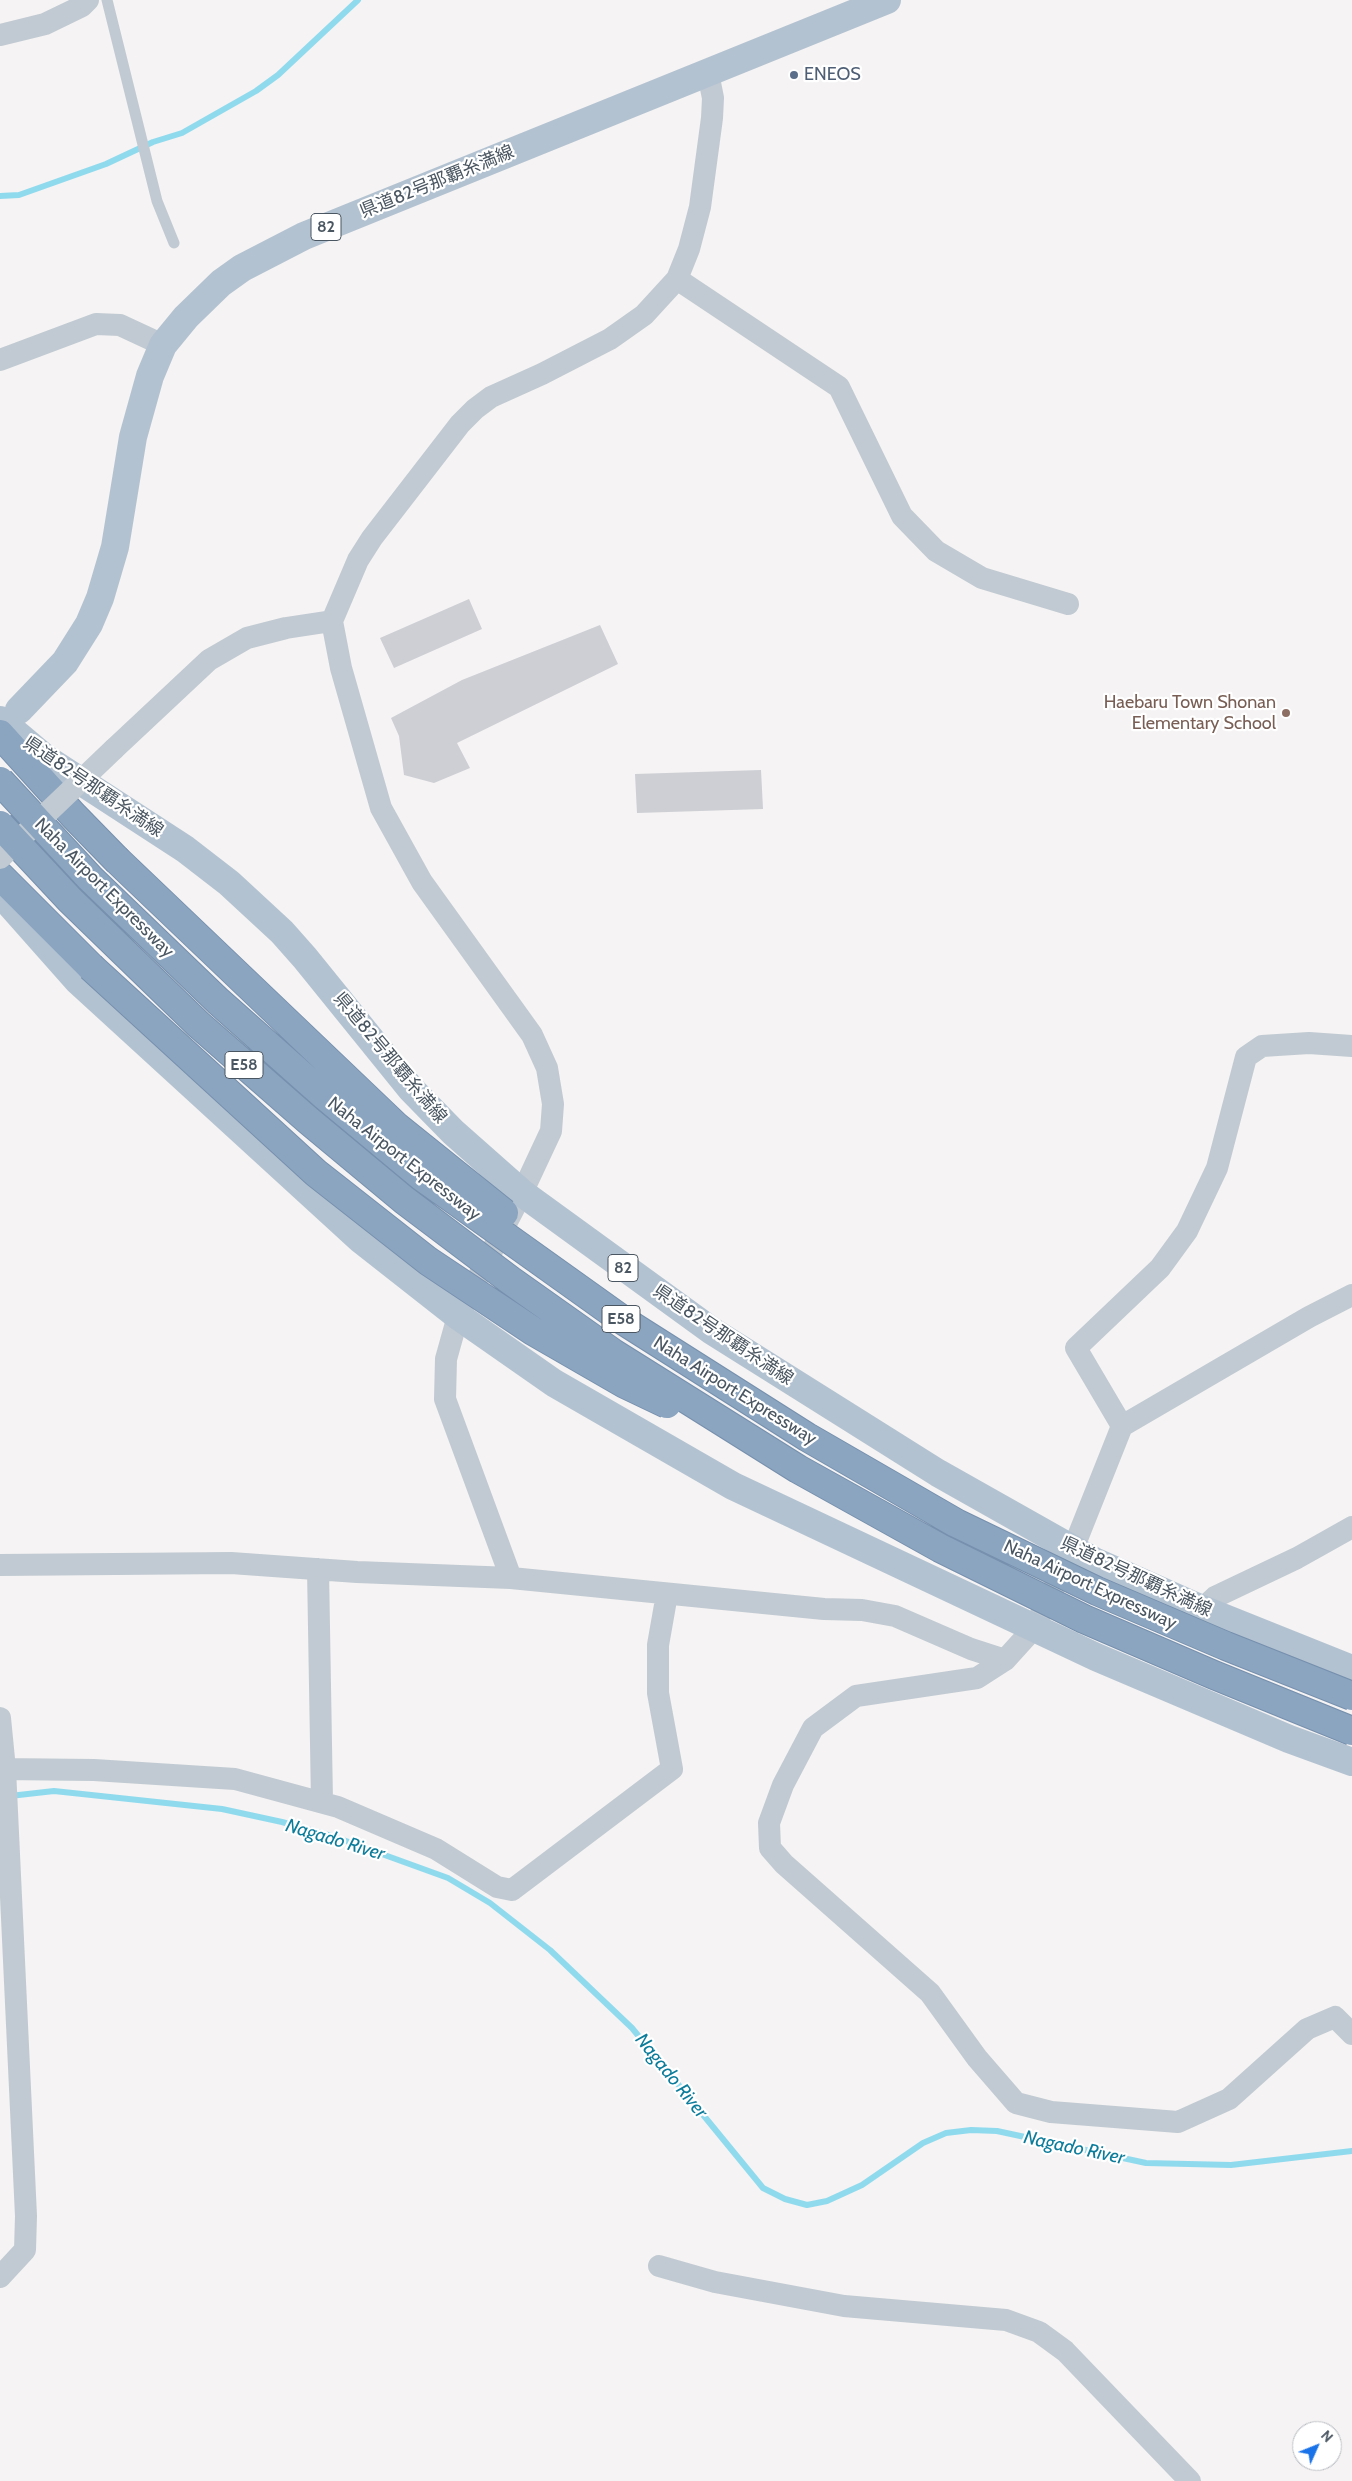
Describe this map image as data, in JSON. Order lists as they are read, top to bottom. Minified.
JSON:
{"streets":{"highway":["Naha Airport Expressway","E58"],"main road":["県道82号那覇糸満線","82"]},"water":["Nagado River"],"places":["ENEOS","Haebaru Town Shonan Elementary School"],"north":"top right"}
